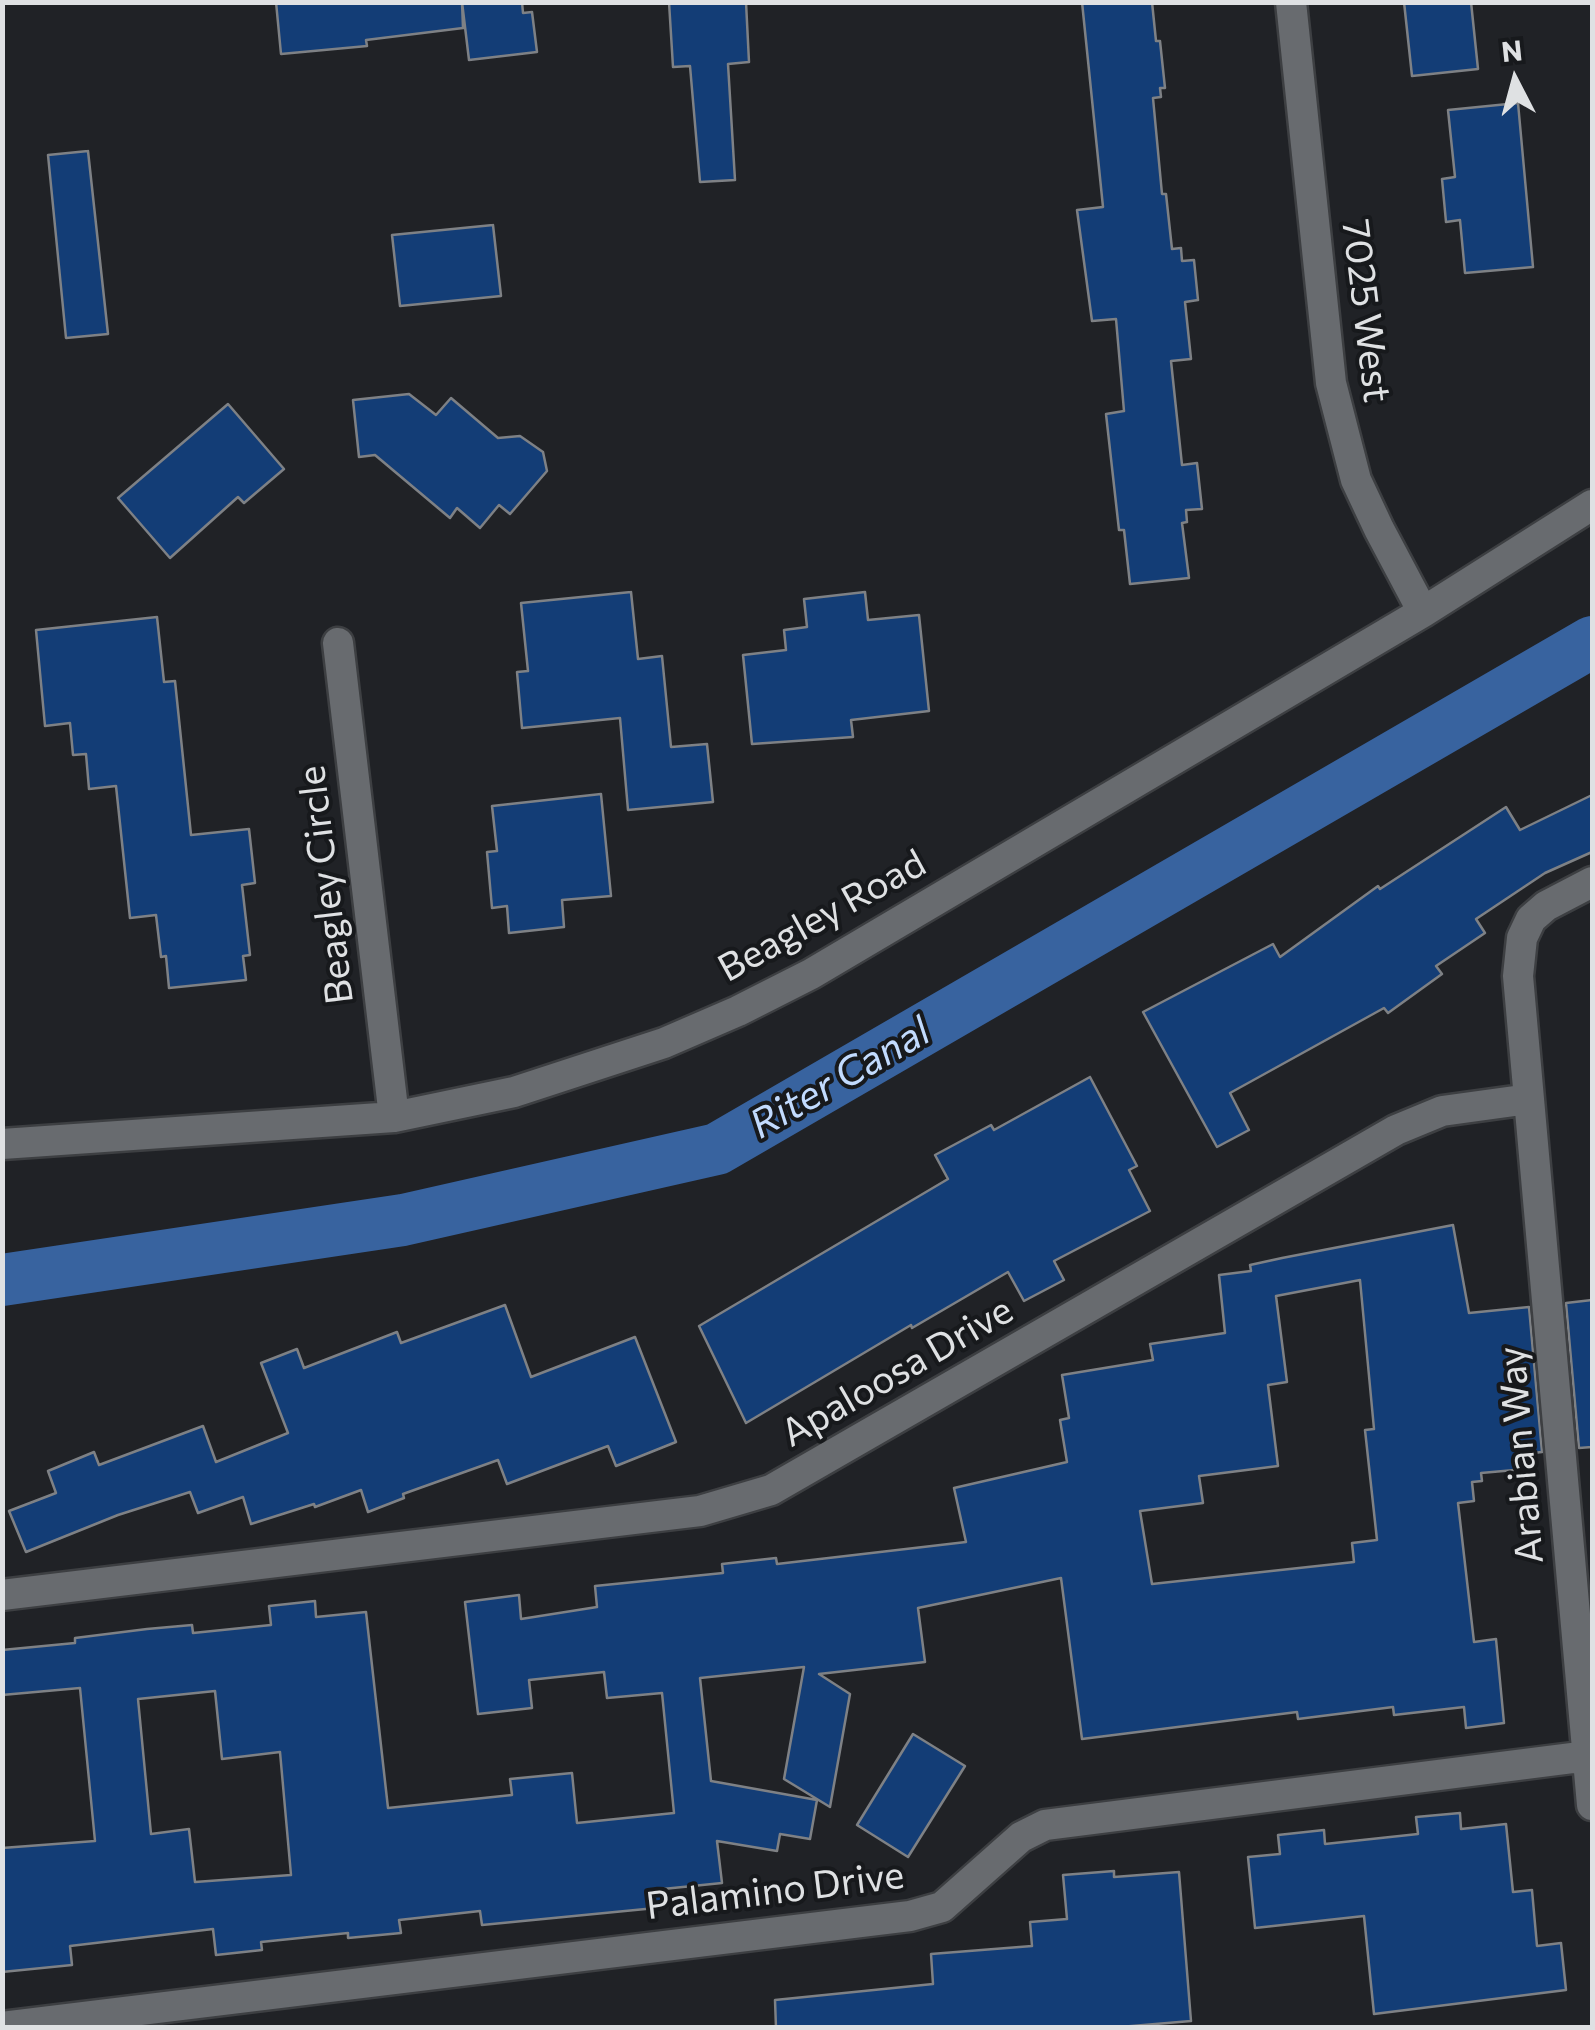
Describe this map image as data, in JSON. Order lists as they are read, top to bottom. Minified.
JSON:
{"streets":{"street":["7025 West","Beagley Circle","Beagley Road","Apaloosa Drive","Arabian Way","Palamino Drive"]},"crossings":[["7025 West","Beagley Road"],["Beagley Circle","Beagley Road"],["Apaloosa Drive","Arabian Way"],["Arabian Way","Palamino Drive"]],"water":["Riter Canal"],"north":"top"}
